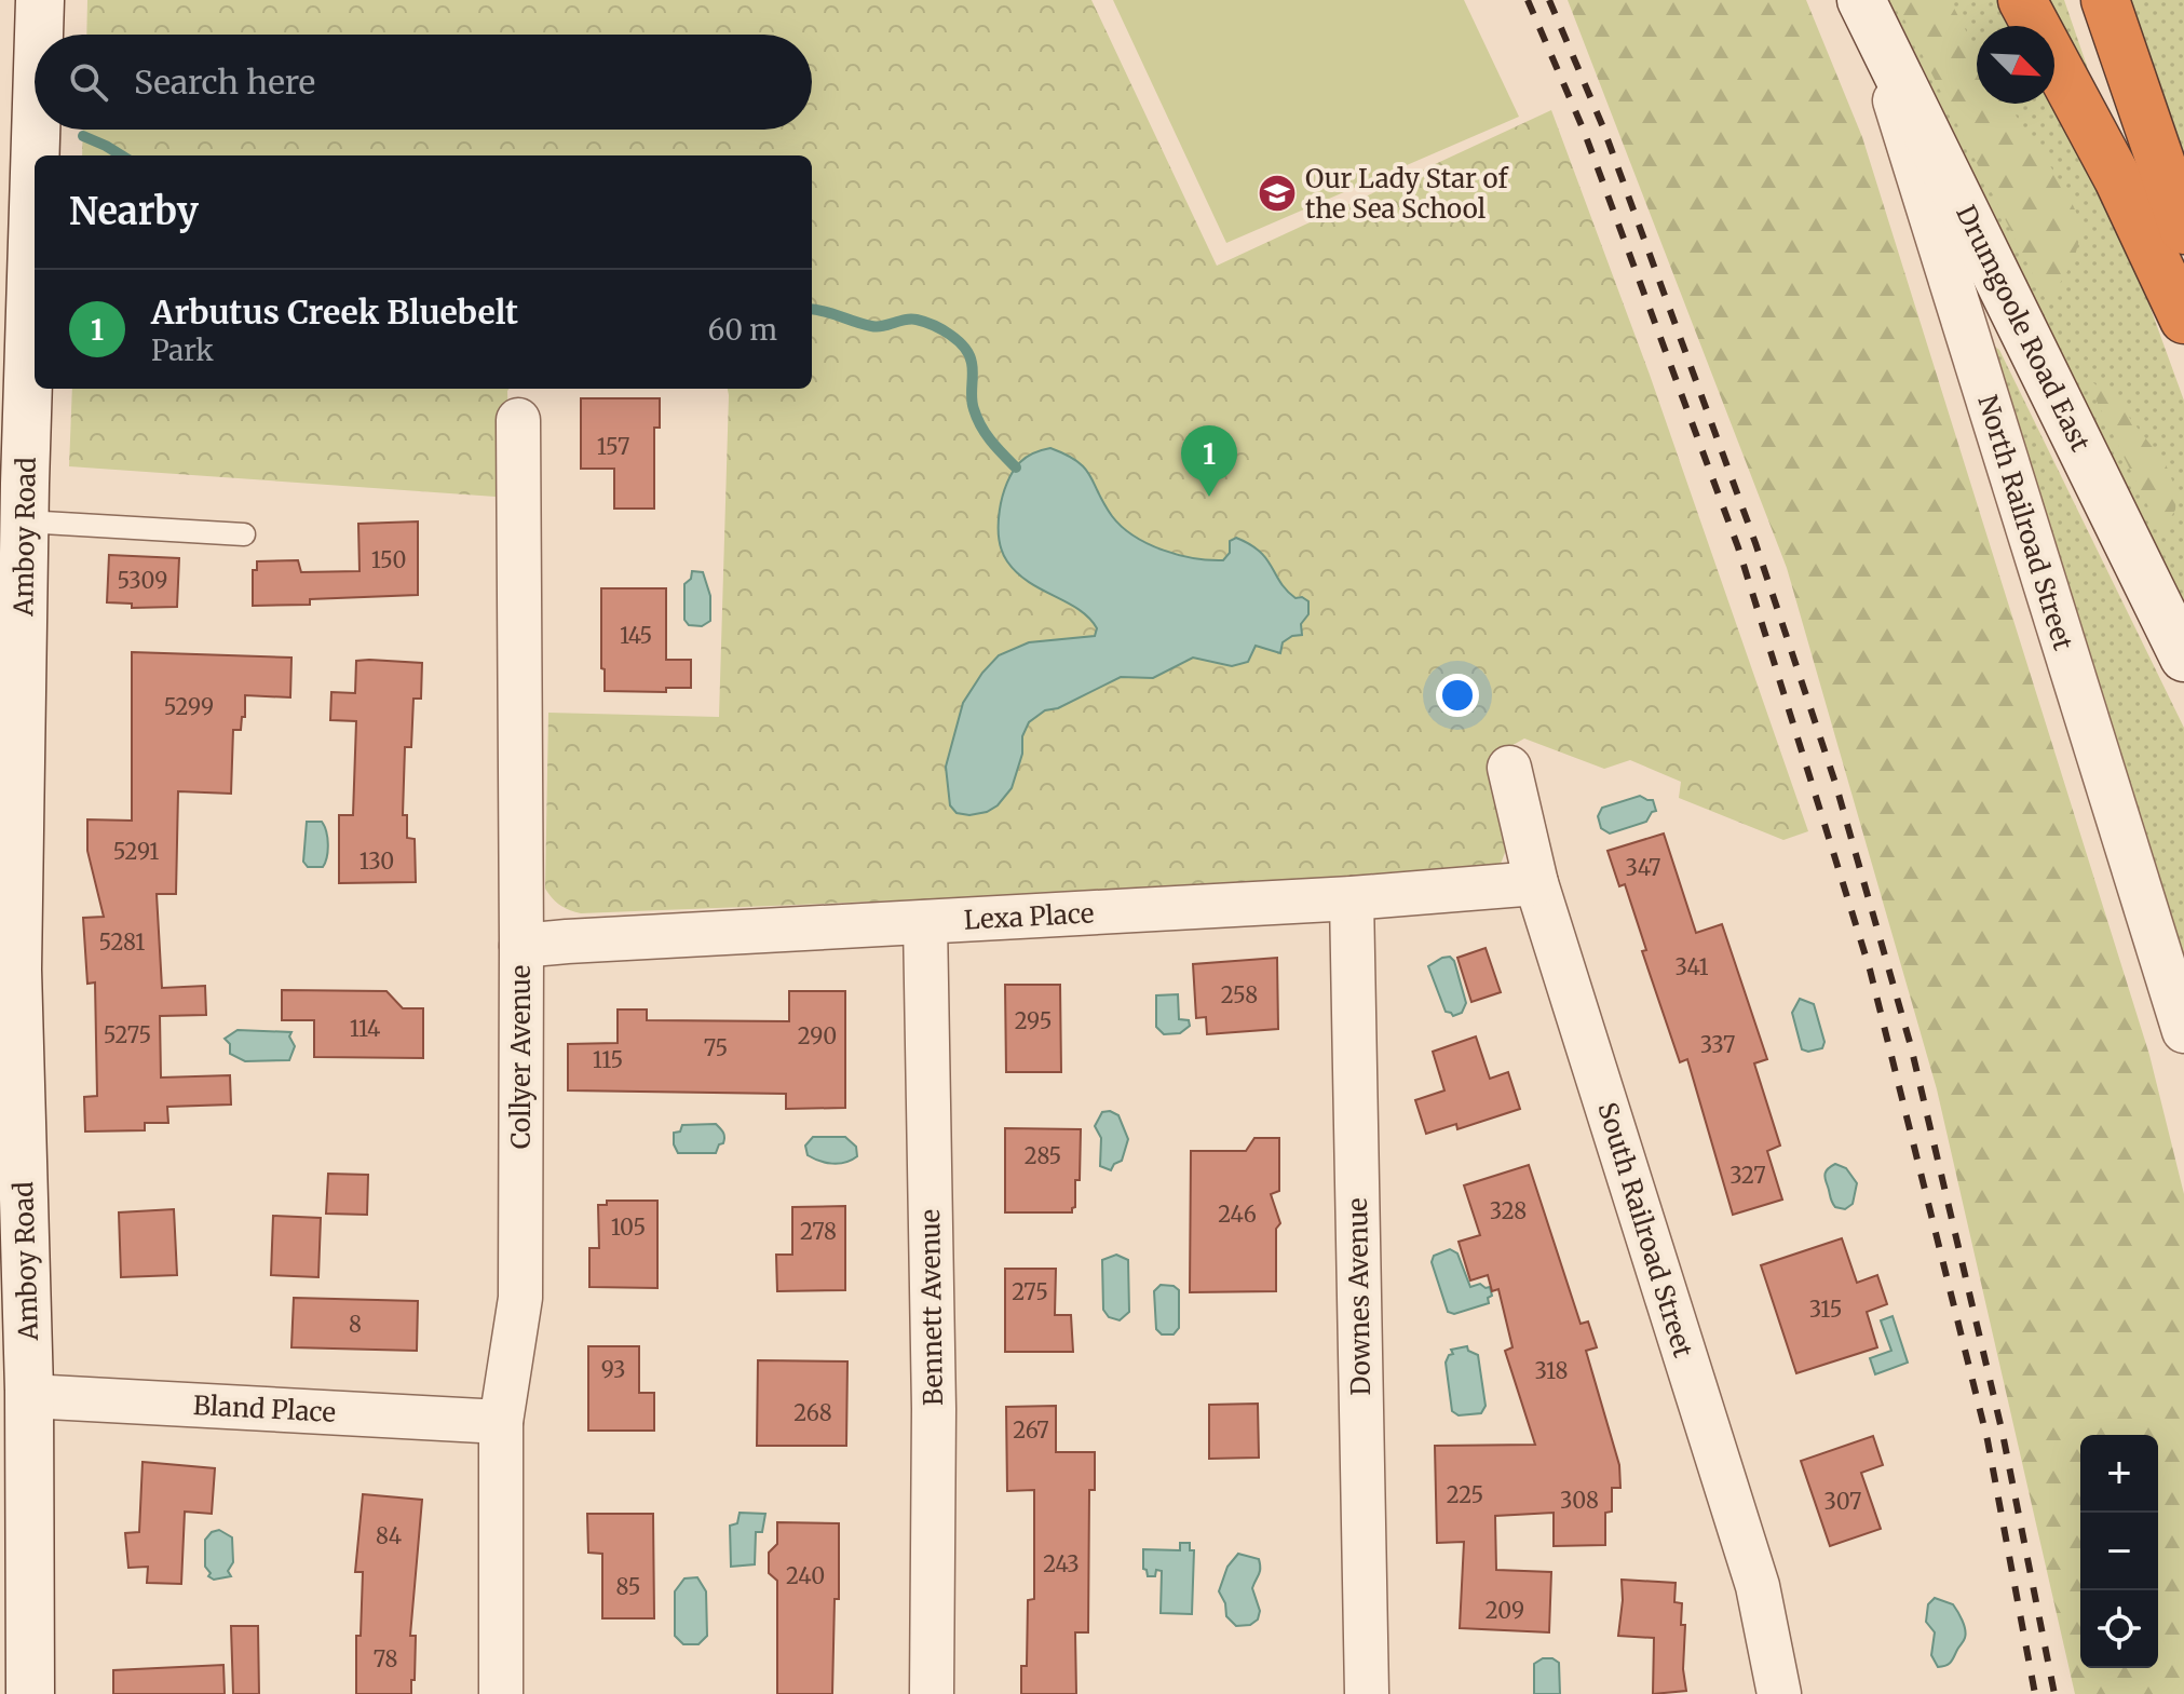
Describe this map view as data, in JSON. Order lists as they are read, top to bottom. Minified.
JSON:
{"streets":{"main road":["Drumgoole Road East","Amboy Road"],"street":["North Railroad Street","Lexa Place","Collyer Avenue","South Railroad Street","Downes Avenue","Bennett Avenue","Bland Place"]},"crossings":[["Drumgoole Road East","North Railroad Street"],["Amboy Road","Bland Place"],["Lexa Place","Collyer Avenue"],["Lexa Place","South Railroad Street"],["Lexa Place","Downes Avenue"],["Lexa Place","Bennett Avenue"],["Collyer Avenue","Bland Place"]],"places":{"school or university":["Our Lady Star of the Sea School"]},"house_numbers":["157","150","5309","145","5299","5291","130","347","5281","341","258","295","114","5275","290","337","75","115","285","327","328","246","105","278","275","315","8","93","318","268","267","225","308","307","84","243","240","85","209","78"],"north":"bottom right","page":{"search":"Search here","heading":"Nearby","list":[{"mark":"1","name":"Arbutus Creek Bluebelt","note":"Park","value":"60 m"}],"pins":"1","map_buttons":["+","−"]}}
